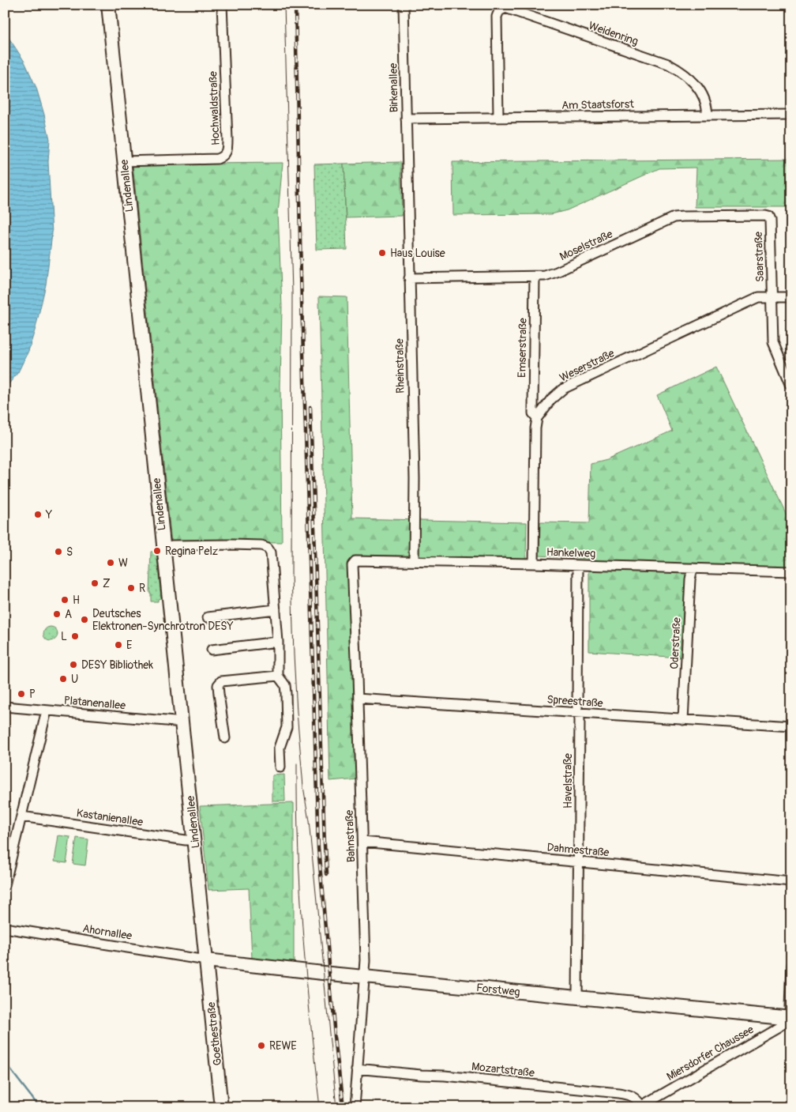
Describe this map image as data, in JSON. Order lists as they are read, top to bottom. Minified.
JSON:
{"streets":{"main road":["Lindenallee","Forstweg","Goethestraße"],"street":["Weidenring","Birkenallee","Am Staatsforst","Hochwaldstraße","Moselstraße","Saarstraße","Emserstraße","Weserstraße","Rheinstraße","Hankelweg","Oderstraße","Spreestraße","Platanenallee","Havelstraße","Kastanienallee","Bahnstraße","Dahmestraße","Ahornallee","Miersdorfer Chaussee","Mozartstraße"]},"crossings":[["Weidenring","Am Staatsforst"],["Birkenallee","Am Staatsforst"],["Birkenallee","Rheinstraße"],["Hochwaldstraße","Lindenallee"],["Lindenallee","Platanenallee"],["Lindenallee","Kastanienallee"],["Lindenallee","Ahornallee"],["Lindenallee","Forstweg"],["Lindenallee","Goethestraße"],["Moselstraße","Saarstraße"],["Moselstraße","Emserstraße"],["Moselstraße","Rheinstraße"],["Saarstraße","Weserstraße"],["Emserstraße","Weserstraße"],["Rheinstraße","Hankelweg"],["Hankelweg","Oderstraße"],["Hankelweg","Havelstraße"],["Hankelweg","Bahnstraße"],["Oderstraße","Spreestraße"],["Spreestraße","Havelstraße"],["Spreestraße","Bahnstraße"],["Havelstraße","Dahmestraße"],["Havelstraße","Forstweg"],["Bahnstraße","Dahmestraße"],["Bahnstraße","Forstweg"],["Bahnstraße","Mozartstraße"],["Ahornallee","Forstweg"],["Ahornallee","Goethestraße"],["Forstweg","Goethestraße"],["Forstweg","Miersdorfer Chaussee"],["Miersdorfer Chaussee","Mozartstraße"]],"places":["Haus Louise","Y","Regina Pelz","S","W","Z","R","H","A","Deutsches Elektronen-Synchrotron DESY","L","E","DESY Bibliothek","U","P","REWE"]}
